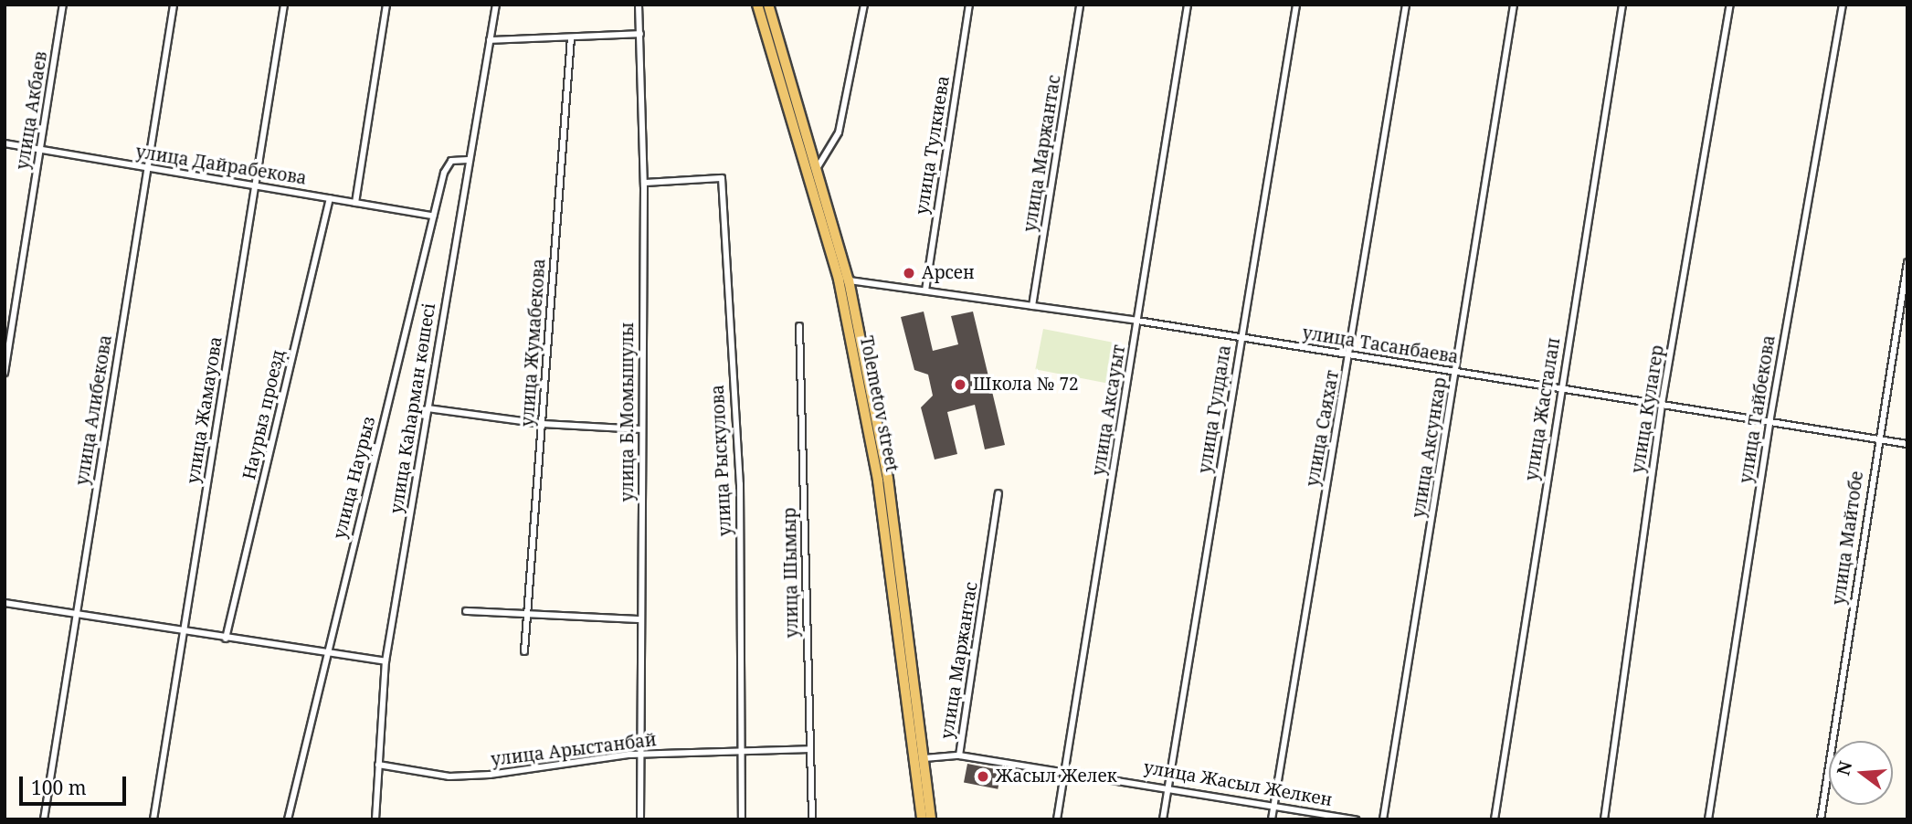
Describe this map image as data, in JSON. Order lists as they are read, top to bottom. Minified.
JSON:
{"streets":{"main road":["Tolemetov street"],"street":["улица Акбаев","улица Тулкиева","улица Маржантас","улица Дайрабекова","улица Жумабекова","улица Тасанбаева","улица Каһарман көшесі","улица Гулдала","улица Жасталап","улица Кулагер","улица Тайбекова","улица Алибекова","улица Жамауова","улица Аксауыт","улица Б.Момышулы","Наурыз проезд","улица Саяхат","улица Аксункар","улица Рыскулова","улица Наурыз","улица Майтобе","улица Шымыр","улица Арыстанбай","улица Жасыл Желкен"]},"crossings":[["улица Акбаев","улица Дайрабекова"],["улица Тулкиева","улица Тасанбаева"],["улица Маржантас","улица Тасанбаева"],["улица Маржантас","улица Жасыл Желкен"],["улица Дайрабекова","улица Алибекова"],["улица Дайрабекова","улица Жамауова"],["улица Дайрабекова","Наурыз проезд"],["улица Дайрабекова","улица Наурыз"],["улица Тасанбаева","Tolemetov street"],["улица Тасанбаева","улица Гулдала"],["улица Тасанбаева","улица Жасталап"],["улица Тасанбаева","улица Кулагер"],["улица Тасанбаева","улица Тайбекова"],["улица Тасанбаева","улица Аксауыт"],["улица Тасанбаева","улица Саяхат"],["улица Тасанбаева","улица Аксункар"],["улица Тасанбаева","улица Майтобе"],["Tolemetov street","улица Жасыл Желкен"],["улица Каһарман көшесі","улица Наурыз"],["улица Каһарман көшесі","улица Арыстанбай"],["улица Гулдала","улица Жасыл Желкен"],["улица Аксауыт","улица Жасыл Желкен"],["улица Б.Момышулы","улица Рыскулова"],["улица Б.Момышулы","улица Арыстанбай"],["улица Саяхат","улица Жасыл Желкен"],["улица Рыскулова","улица Арыстанбай"],["улица Шымыр","улица Арыстанбай"]],"places":["Арсен","Школа № 72","Жасыл Желек"],"scale_bar":"100 m","north":"left"}
